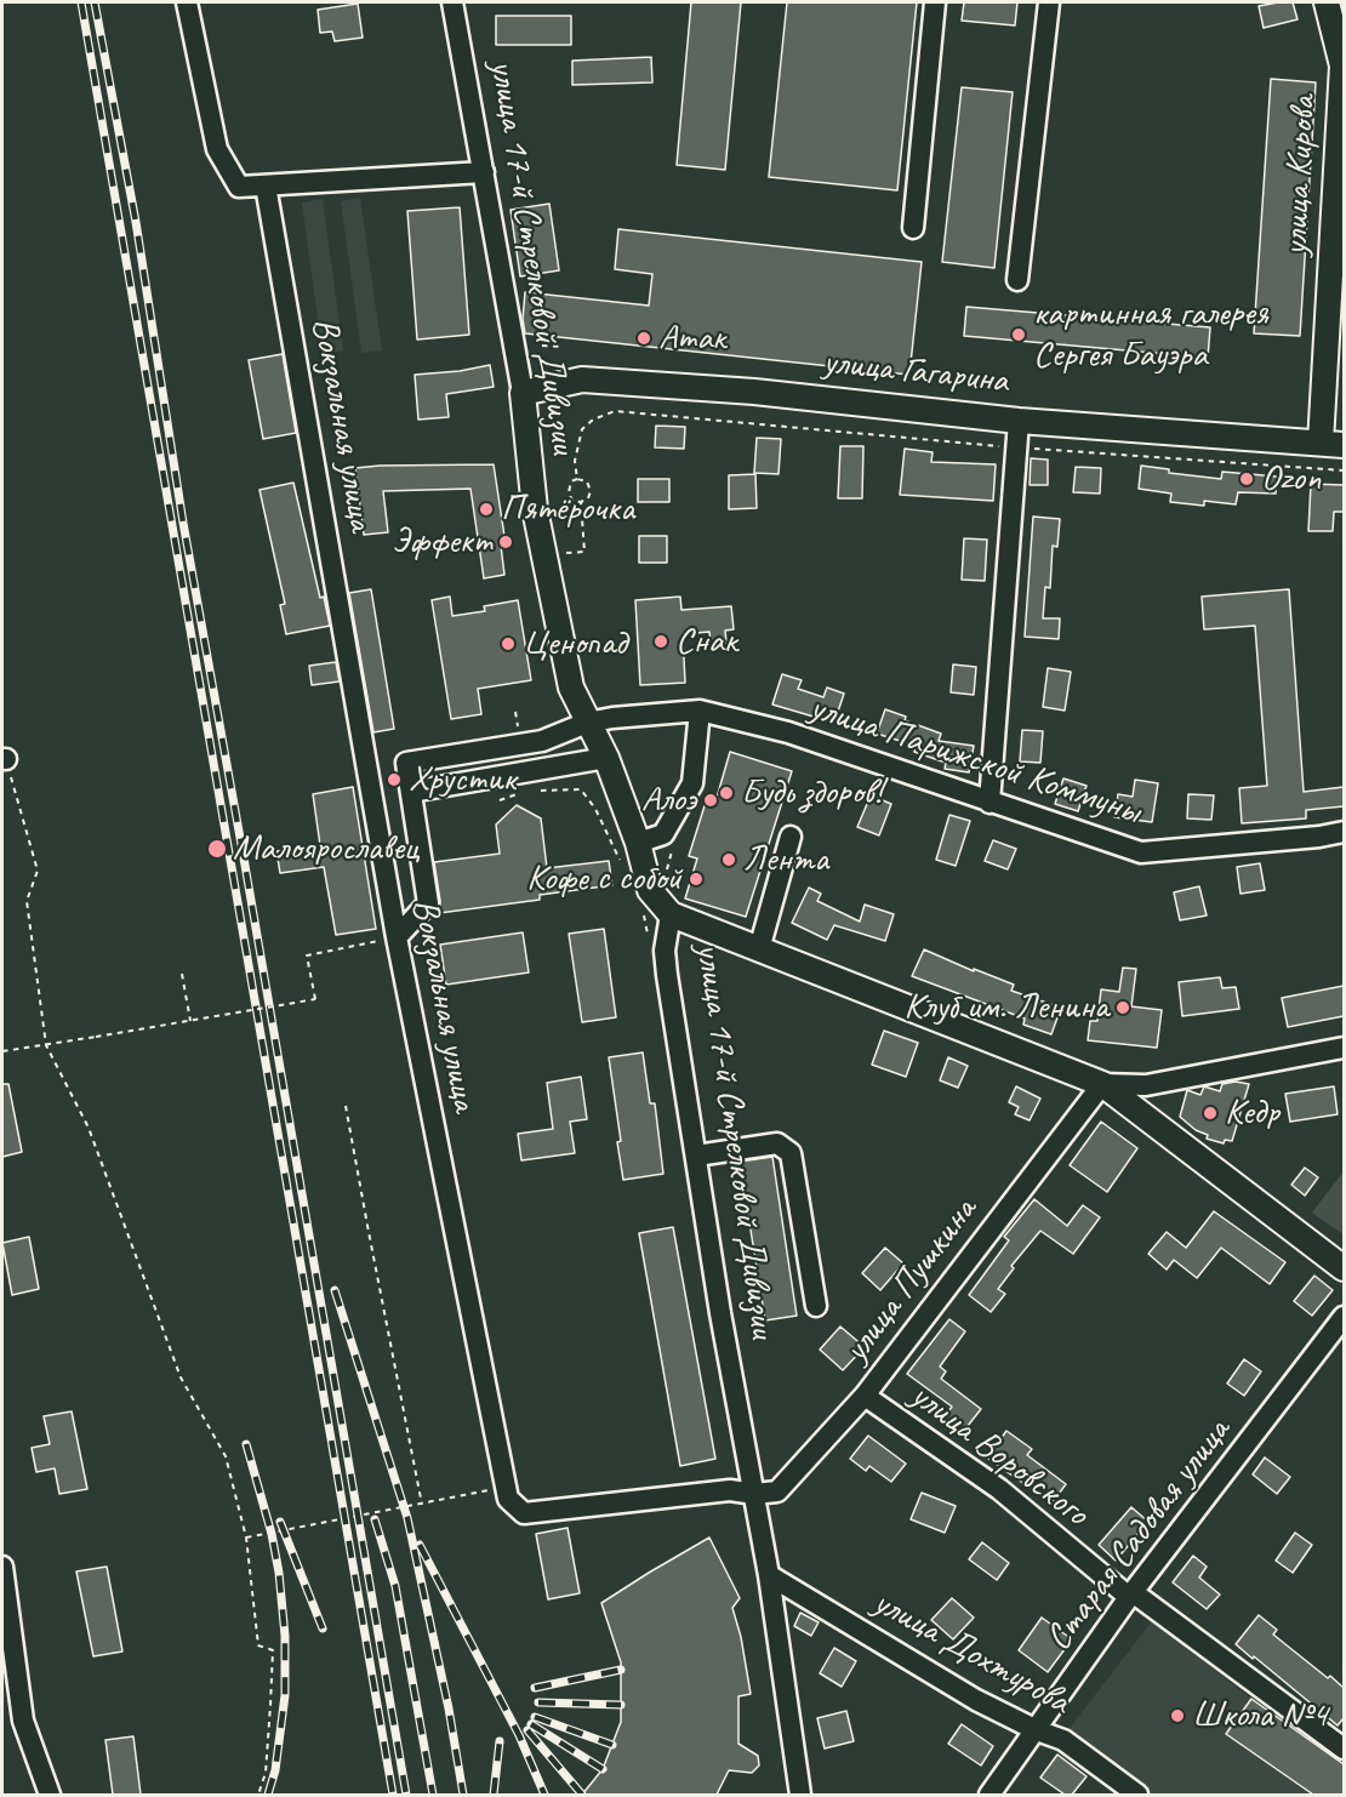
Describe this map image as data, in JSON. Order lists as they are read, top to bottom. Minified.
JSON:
{"streets":{"main road":["улица Кирова","улица 17-й Стрелковой Дивизии","улица Гагарина"],"street":["Вокзальная улица","улица Парижской Коммуны","улица Пушкина","улица Воровского","Старая Садовая улица","улица Дохтурова"]},"crossings":[["улица Кирова","улица Гагарина"],["улица 17-й Стрелковой Дивизии","улица Гагарина"],["улица 17-й Стрелковой Дивизии","Вокзальная улица"],["улица 17-й Стрелковой Дивизии","улица Парижской Коммуны"],["улица 17-й Стрелковой Дивизии","улица Пушкина"],["улица 17-й Стрелковой Дивизии","улица Дохтурова"],["Вокзальная улица","улица Пушкина"],["улица Пушкина","улица Воровского"],["улица Воровского","Старая Садовая улица"],["Старая Садовая улица","улица Дохтурова"]],"places":["картинная галерея Сергея Бауэра","Атак","Ozon","Пятёрочка","Эффект","Снак","Ценопад","Хрустик","Будь здоров!","Алоэ","Малоярославец","Лента","Кофе с собой","Клуб им. Ленина","Кедр","Школа №4"]}
